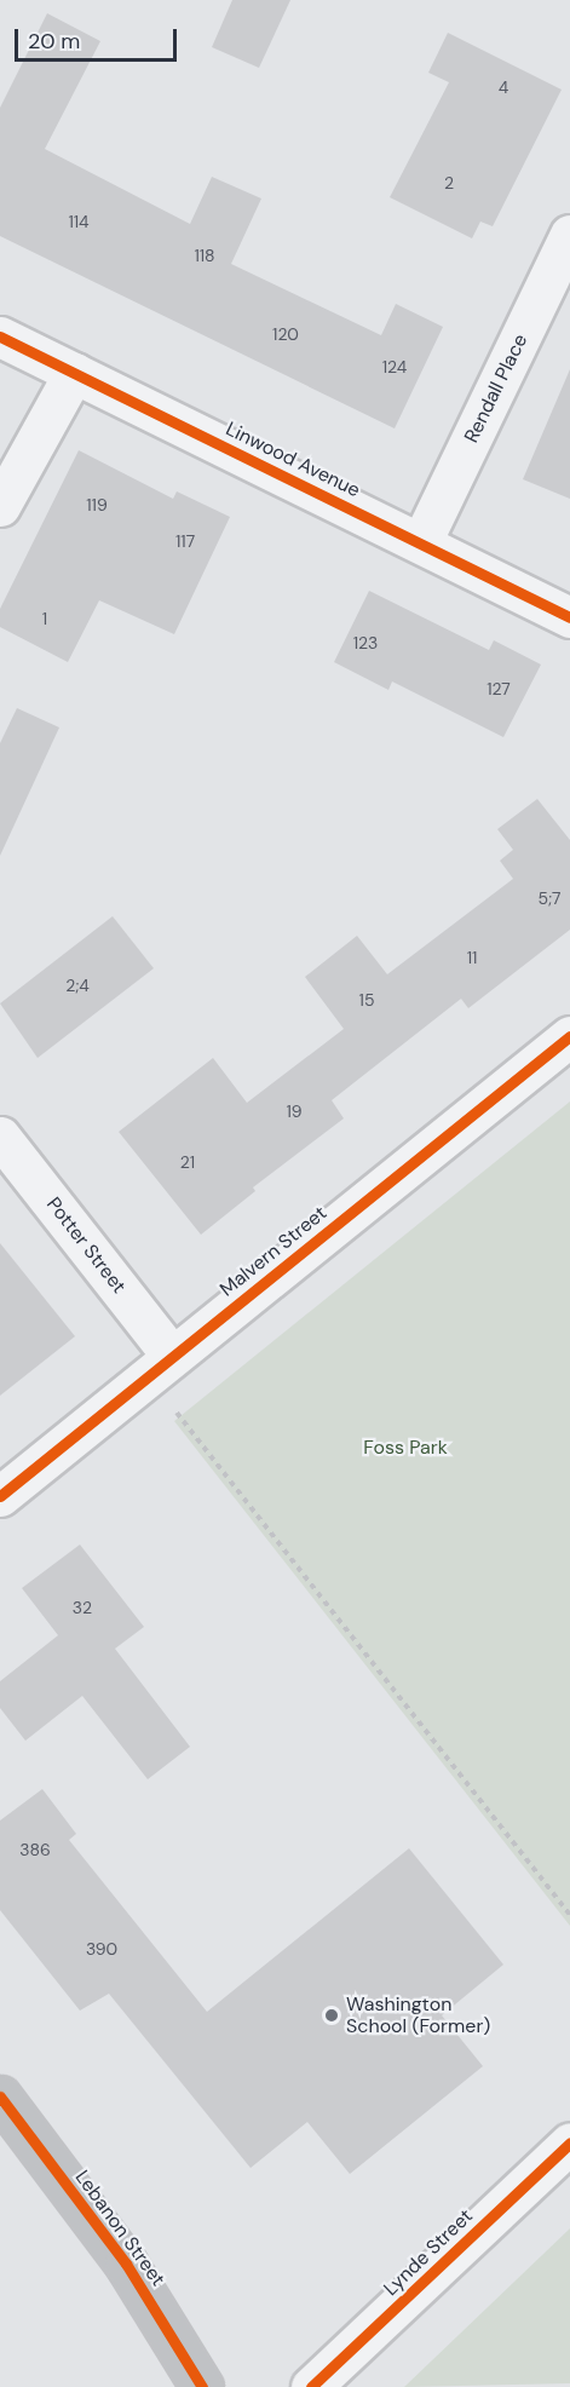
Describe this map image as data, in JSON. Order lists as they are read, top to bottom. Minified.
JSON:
{"streets":{"main road":["Lebanon Street"],"street":["Rendall Place","Linwood Avenue","Potter Street","Malvern Street","Lynde Street"]},"crossings":[["Rendall Place","Linwood Avenue"],["Potter Street","Malvern Street"]],"parks":["Foss Park"],"places":["Washington School (Former)"],"house_numbers":["4","2","114","118","120","124","119","117","1","123","127","5;7","11","2;4","15","19","21","32","386","390"],"scale_bar":"20 m"}
